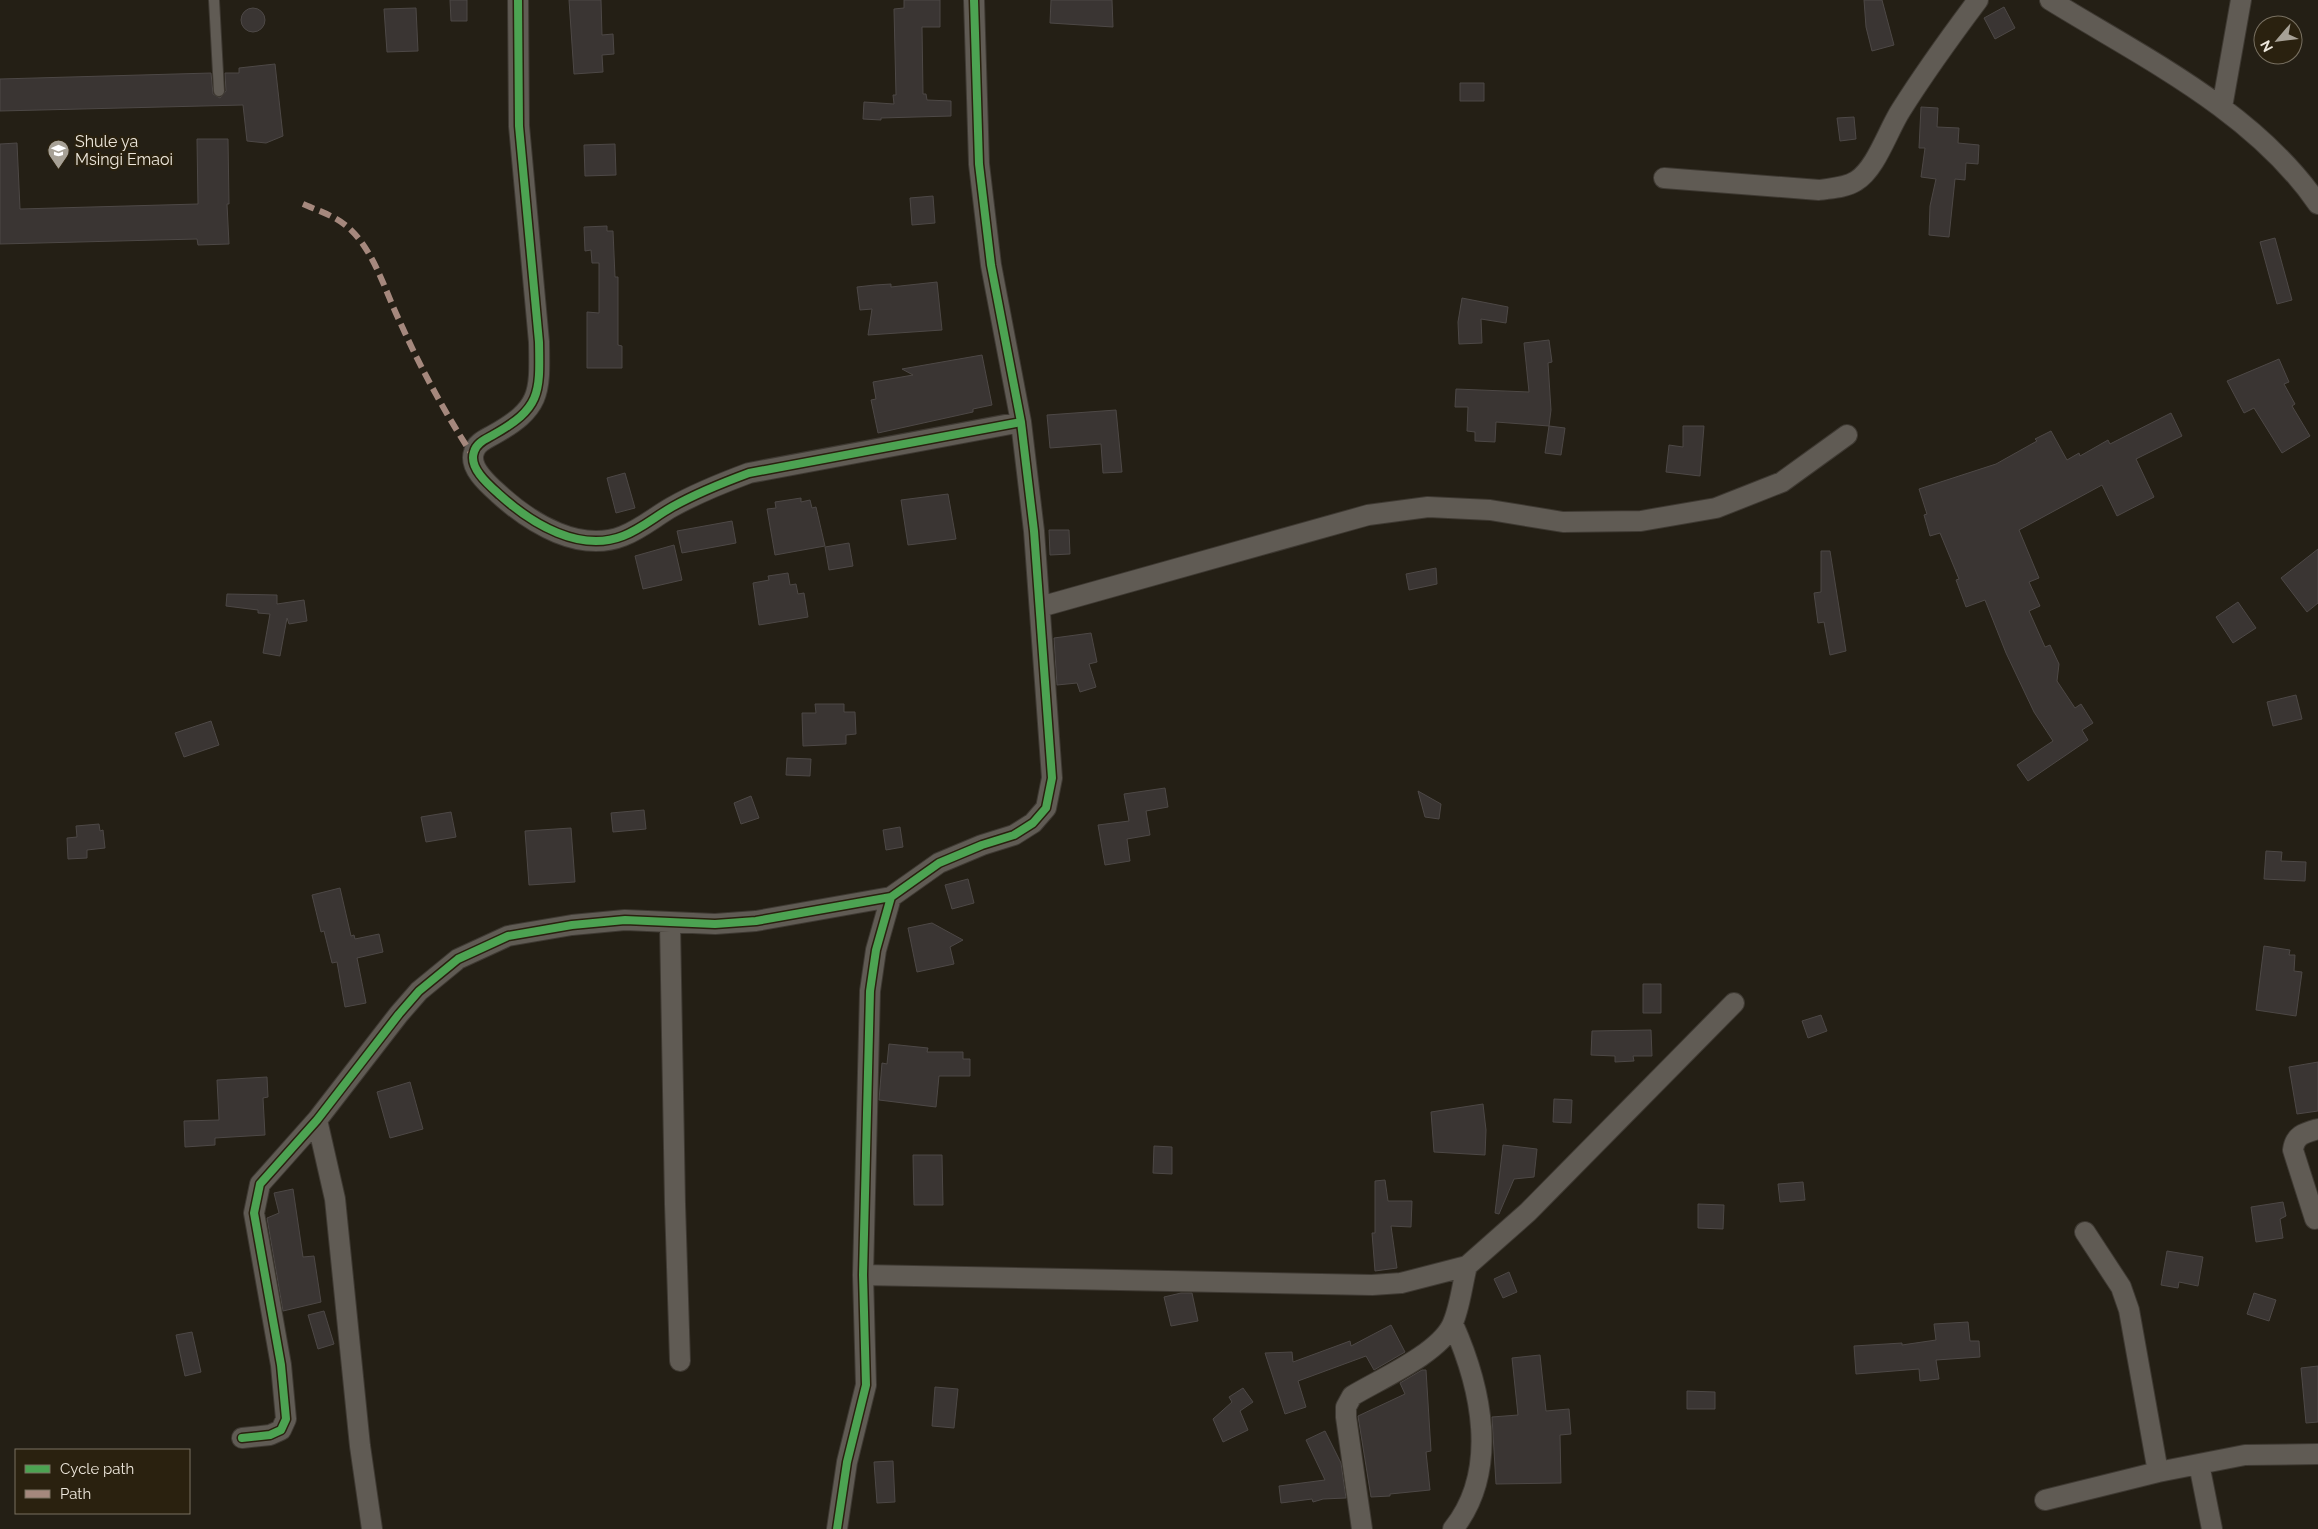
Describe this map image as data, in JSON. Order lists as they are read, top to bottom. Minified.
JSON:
{"places":{"school or university":["Shule ya Msingi Emaoi"]},"legend":["Cycle path","Path"],"north":"bottom left"}
